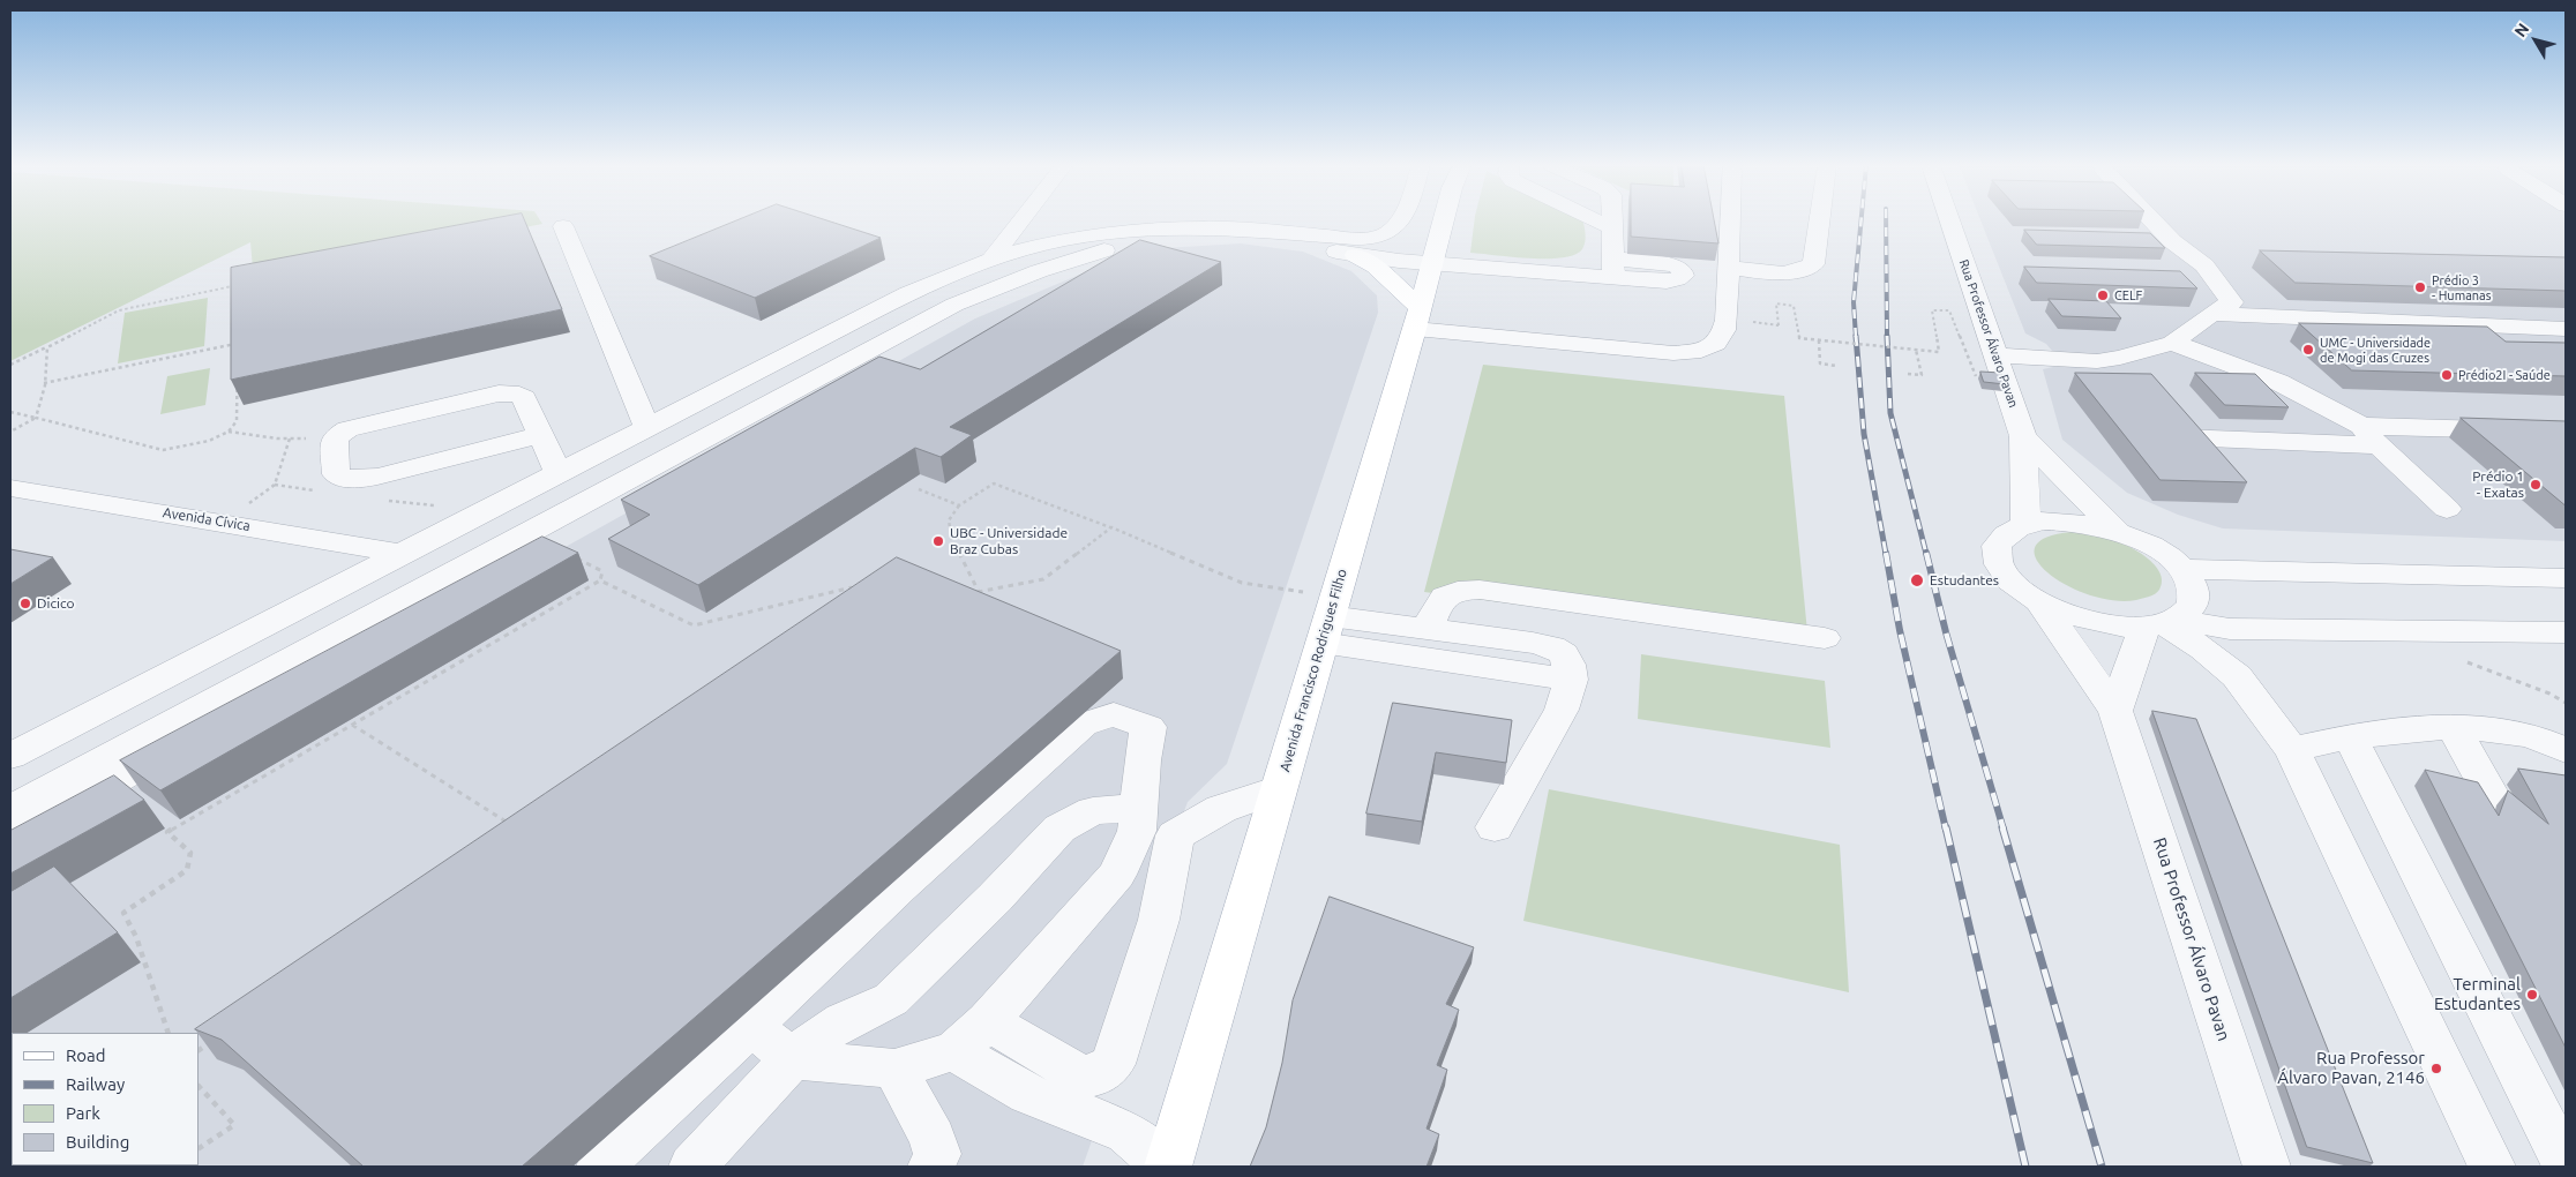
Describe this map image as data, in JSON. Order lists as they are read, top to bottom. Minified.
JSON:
{"streets":{"main road":["Avenida Francisco Rodrigues Filho"],"street":["Rua Professor Álvaro Pavan","Avenida Cívica"]},"places":["Prédio 3 - Humanas","CELF","UMC - Universidade de Mogi das Cruzes","Prédio2I - Saúde","Prédio 1 - Exatas","UBC - Universidade Braz Cubas","Estudantes","Dicico","Terminal Estudantes","Rua Professor Álvaro Pavan, 2146"],"legend":["Road","Railway","Park","Building"],"north":"top left"}
